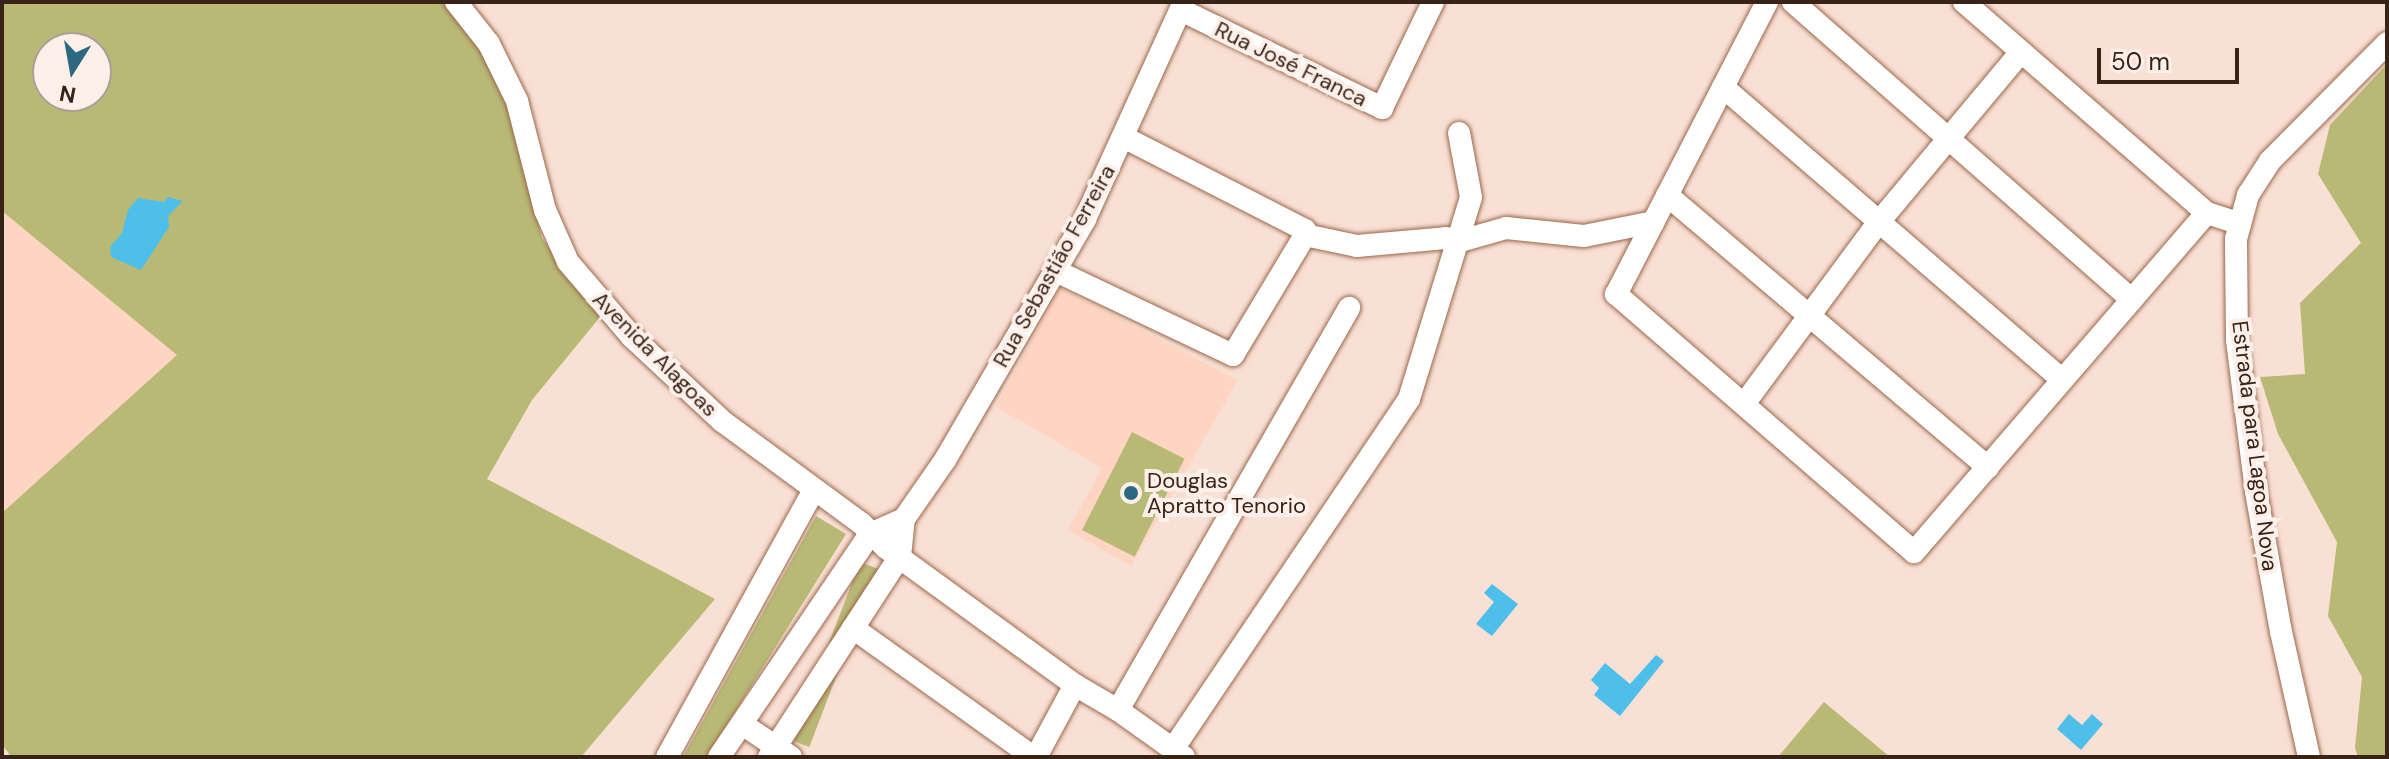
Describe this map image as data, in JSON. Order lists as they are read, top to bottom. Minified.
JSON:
{"streets":{"street":["Rua José Franca","Rua Sebastião Ferreira","Avenida Alagoas","Estrada para Lagoa Nova"]},"crossings":[["Rua José Franca","Rua Sebastião Ferreira"],["Rua Sebastião Ferreira","Avenida Alagoas"]],"places":["Douglas Apratto Tenorio"],"scale_bar":"50 m","north":"bottom"}
